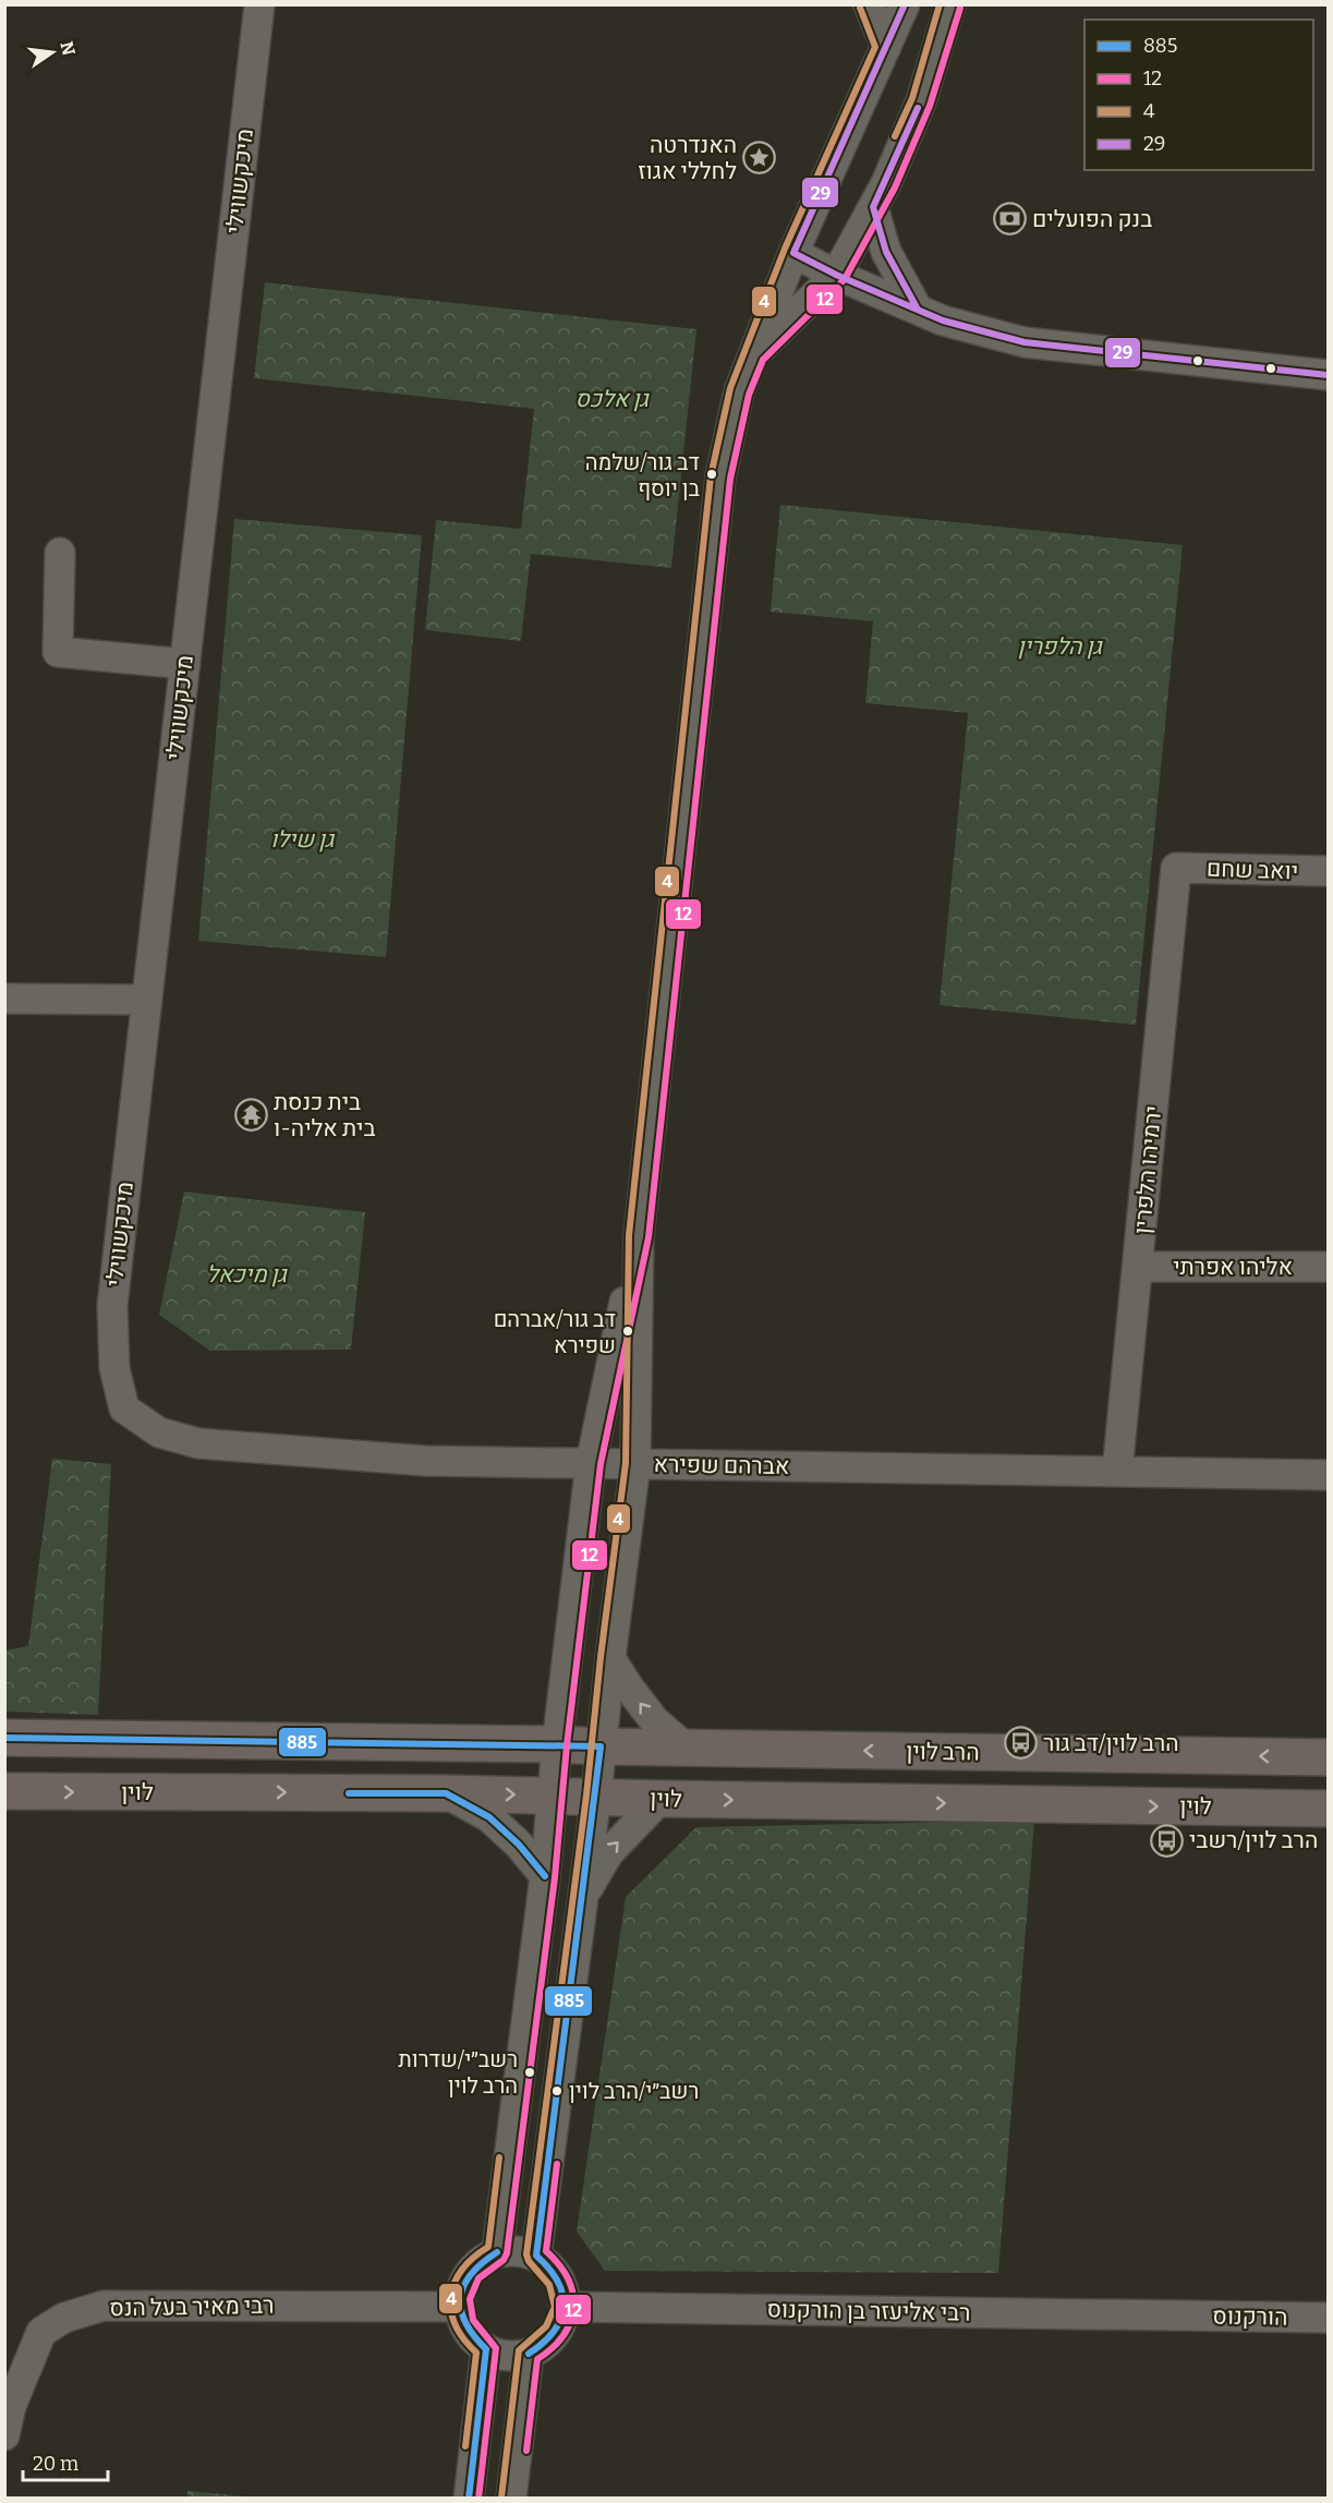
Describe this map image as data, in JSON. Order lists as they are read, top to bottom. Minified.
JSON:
{"streets":{"main road":["הרב לוין","לוין"],"street":["מיכקשווילי","יואב שחם","ירמיהו הלפרין","אליהו אפרתי","אברהם שפירא","רבי מאיר בעל הנס","רבי אליעזר בן הורקנוס","הורקנוס"]},"crossings":[["מיכקשווילי","אברהם שפירא"],["יואב שחם","ירמיהו הלפרין"],["ירמיהו הלפרין","אליהו אפרתי"],["ירמיהו הלפרין","אברהם שפירא"],["רבי מאיר בעל הנס","רבי אליעזר בן הורקנוס"],["רבי אליעזר בן הורקנוס","הורקנוס"]],"one_way":["הרב לוין","לוין"],"parks":["גן אלכס","גן הלפרין","גן שילו","גן מיכאל"],"places":{"place":["האנדרטה לחללי אגוז"],"bank":["בנק הפועלים"],"other":["דב גור/שלמה בן יוסף","דב גור/אברהם שפירא","רשב״י/שדרות הרב לוין","רשב״י/הרב לוין"],"temple":["בית כנסת בית אליה-ו"],"bus stop":["הרב לוין/דב גור","הרב לוין/רשבי"]},"lines":["transit line 4","transit line 29","transit line 12","transit line 885"],"legend":["885","12","4","29"],"scale_bar":"20 m","north":"right"}
